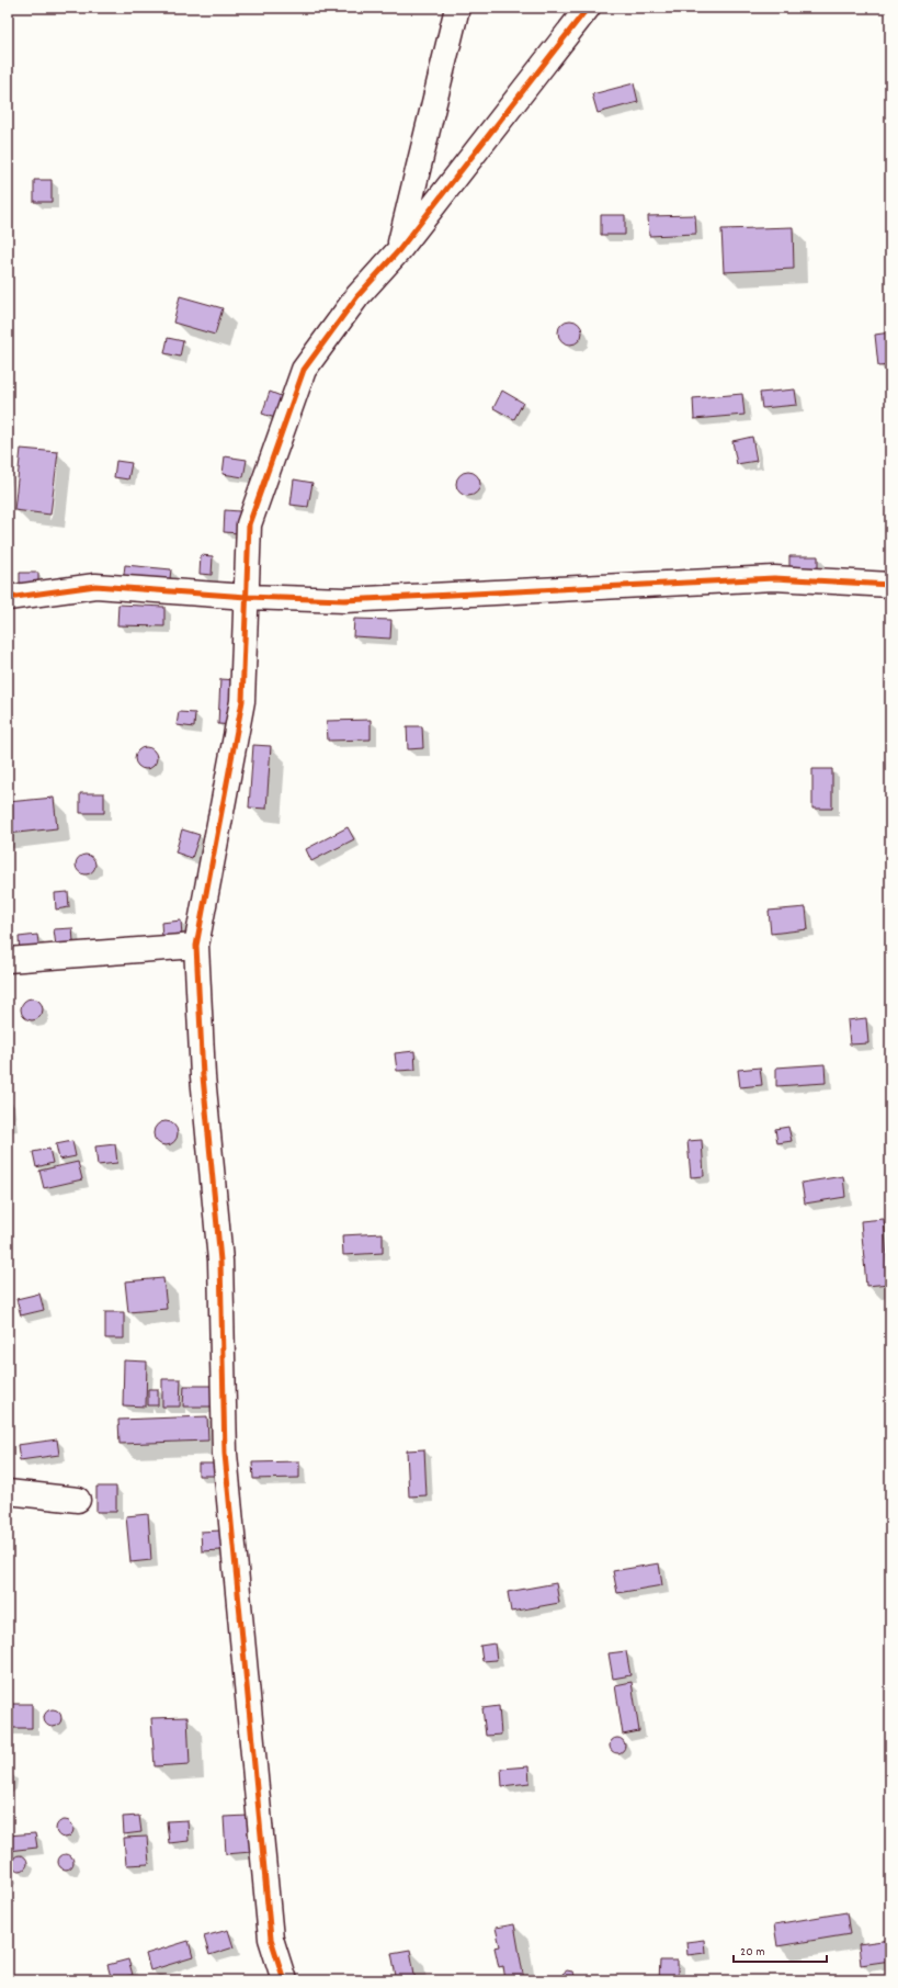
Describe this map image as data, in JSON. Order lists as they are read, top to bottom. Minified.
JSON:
{"scale_bar":"20 m"}
